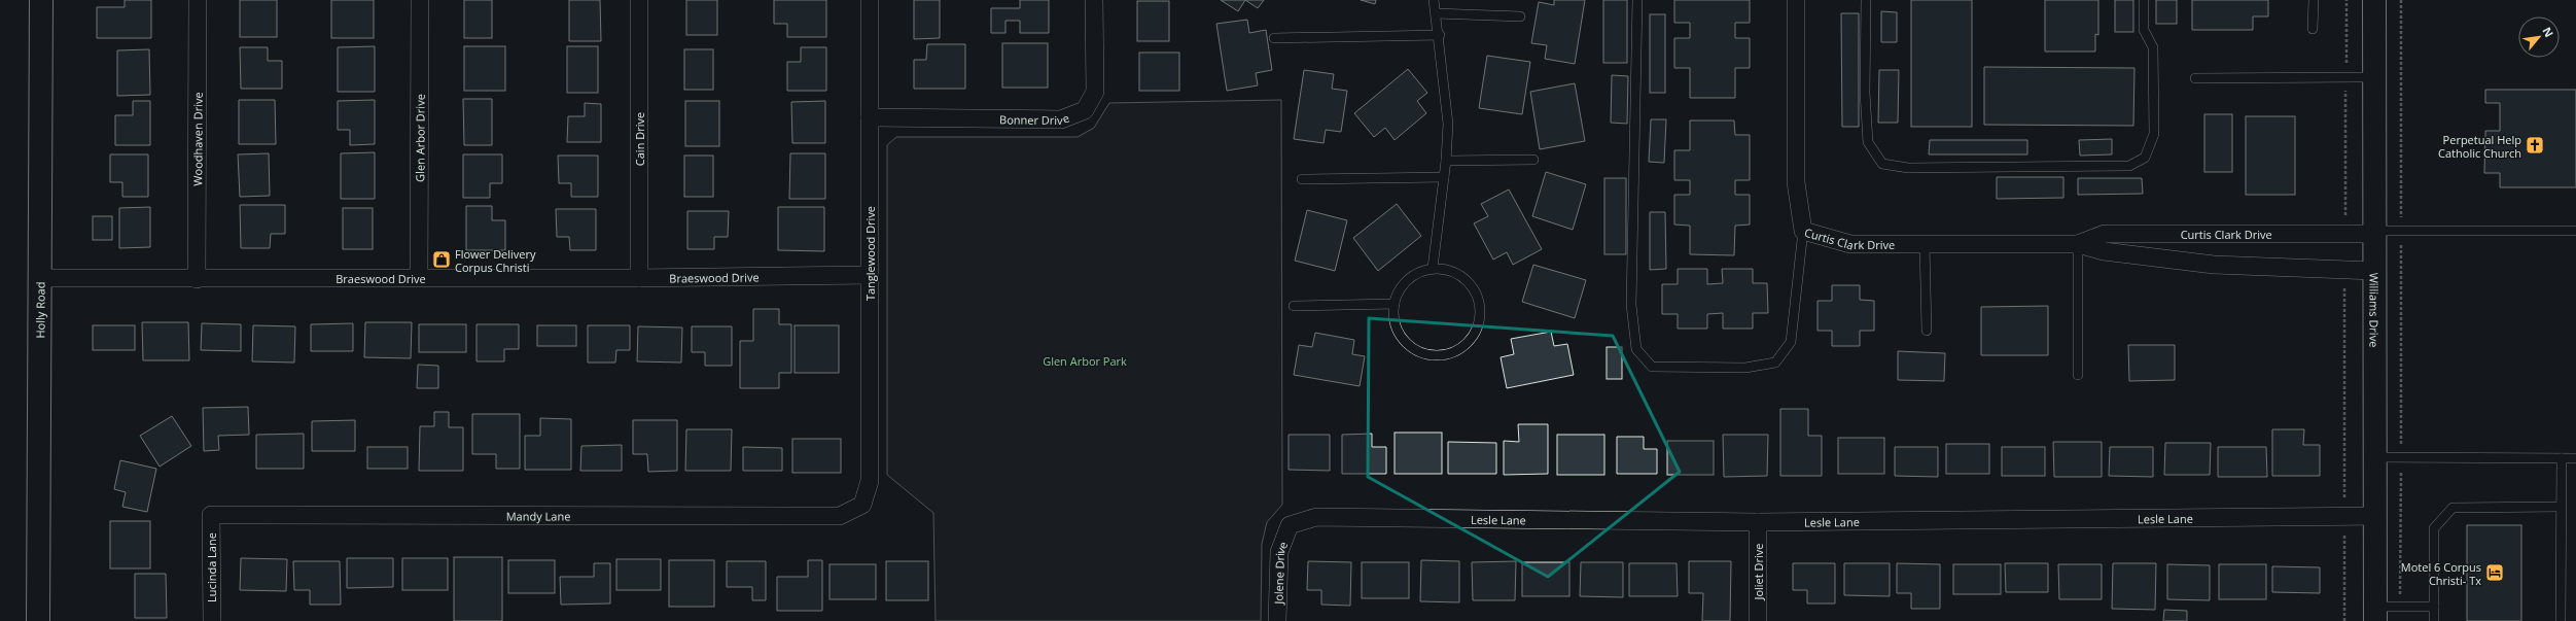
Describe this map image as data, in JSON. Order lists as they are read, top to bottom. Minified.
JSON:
{"streets":{"main road":["Williams Drive","Holly Road"],"street":["Bonner Drive","Glen Arbor Drive","Woodhaven Drive","Cain Drive","Curtis Clark Drive","Tanglewood Drive","Braeswood Drive","Mandy Lane","Lesle Lane","Lucinda Lane","Joliet Drive","Jolene Drive"]},"crossings":[["Bonner Drive","Tanglewood Drive"],["Glen Arbor Drive","Braeswood Drive"],["Woodhaven Drive","Braeswood Drive"],["Cain Drive","Braeswood Drive"],["Curtis Clark Drive","Williams Drive"],["Tanglewood Drive","Braeswood Drive"],["Tanglewood Drive","Mandy Lane"],["Braeswood Drive","Holly Road"],["Williams Drive","Lesle Lane"],["Mandy Lane","Lucinda Lane"],["Lesle Lane","Joliet Drive"],["Lesle Lane","Jolene Drive"]],"parks":["Glen Arbor Park"],"places":{"church":["Perpetual Help Catholic Church"],"shop":["Flower Delivery Corpus Christi"],"hotel":["Motel 6 Corpus Christi- Tx"]},"north":"top right"}
